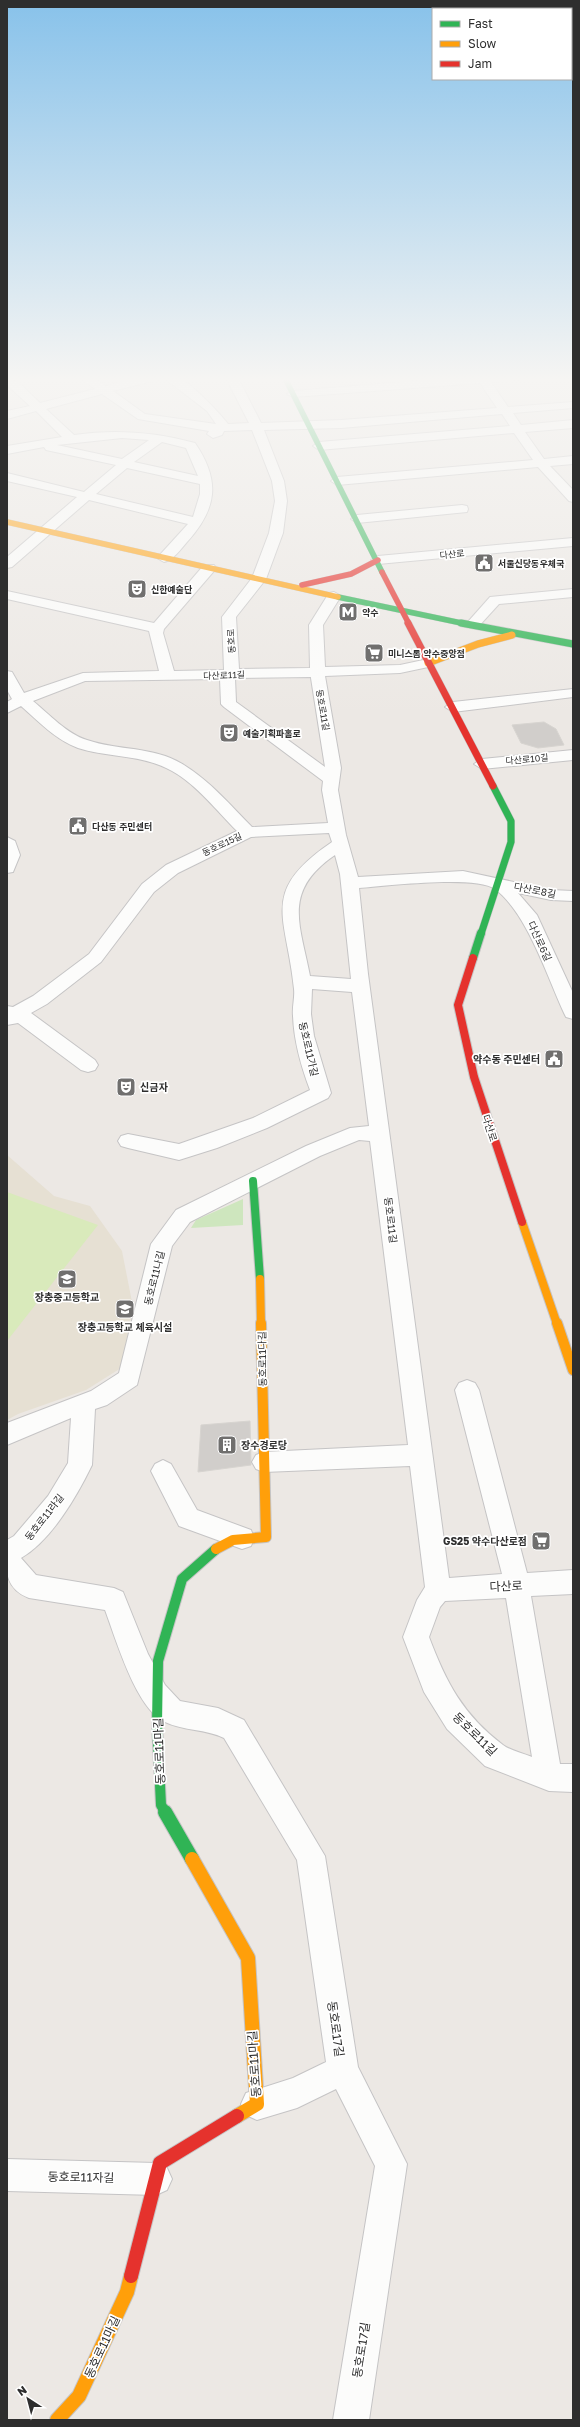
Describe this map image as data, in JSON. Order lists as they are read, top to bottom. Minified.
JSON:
{"streets":{"main road":["다산로","동호로11다길","동호로11마길"],"street":["동호로","다산로11길","동호로11길","다산로10길","동호로15길","다산로8길","다산로6길","동호로11가길","동호로11나길","동호로11라길","동호로17길","동호로11자길"]},"crossings":[["다산로","다산로11길"],["다산로","동호로11길"],["다산로","다산로10길"],["다산로","다산로8길"],["다산로","다산로6길"],["동호로","다산로11길"],["동호로","동호로11길"],["다산로11길","동호로11길"],["다산로11길","동호로15길"],["동호로11길","동호로11가길"],["동호로11길","동호로11나길"],["다산로8길","다산로6길"],["동호로11나길","동호로11다길"],["동호로11나길","동호로11라길"],["동호로11다길","동호로11마길"],["동호로11마길","동호로17길"],["동호로11마길","동호로11자길"]],"places":{"public building":["서울신당동우체국","다산동 주민센터","약수동 주민센터"],"theatre":["신한예술단","예술기획파홀로","신금자"],"metro station":["약수"],"supermarket":["미니스톱 약수중앙점","GS25 약수다산로점"],"school or university":["장충중고등학교","장충고등학교 체육시설"],"building":["장수경로당"]},"legend":["Fast","Slow","Jam"],"north":"top left"}
